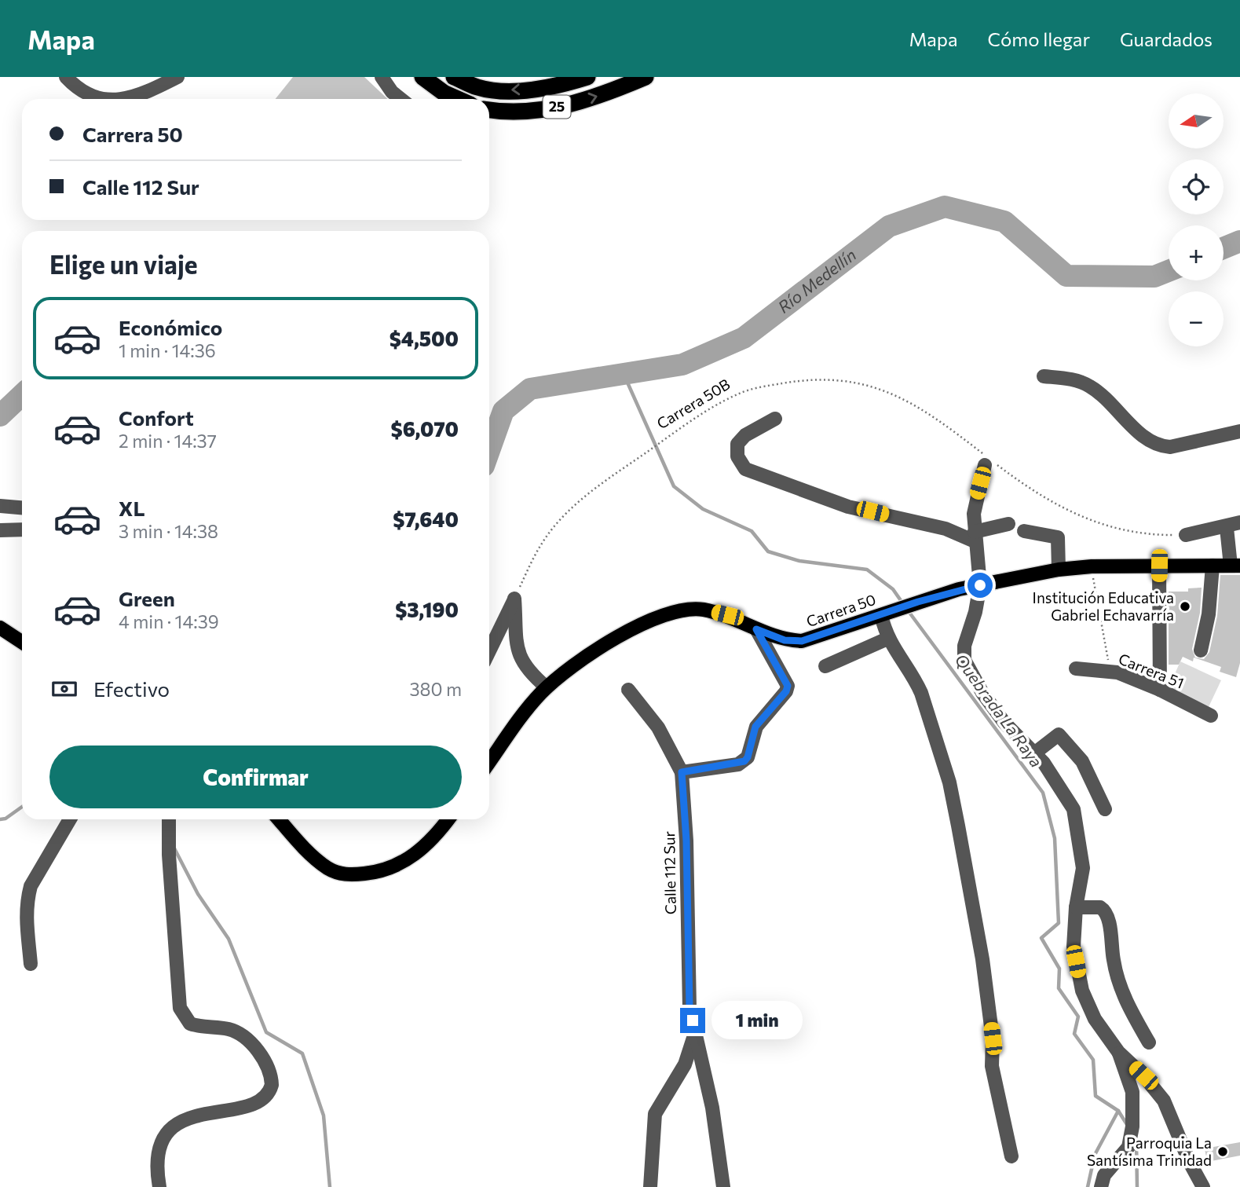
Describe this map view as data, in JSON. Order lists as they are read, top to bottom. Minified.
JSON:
{"streets":{"highway":["25"],"main road":["Carrera 50"],"street":["Carrera 51","Calle 112 Sur"],"path":["Carrera 50B"]},"water":["Río Medellín","Quebrada La Raya"],"places":["Institución Educativa Gabriel Echavarría","Parroquia La Santísima Trinidad"],"north":"left","page":{"header":"Mapa","nav":["Mapa","Cómo llegar","Guardados"],"map_buttons":["+","−"],"banner":["Carrera 50","Calle 112 Sur"],"heading":"Elige un viaje","list":[{"name":"Económico","note":"1 min · 14:36","value":"$4,500"},{"name":"Confort","note":"2 min · 14:37","value":"$6,070"},{"name":"XL","note":"3 min · 14:38","value":"$7,640"},{"name":"Green","note":"4 min · 14:39","value":"$3,190"}],"pay":["Efectivo","380 m"],"buttons":"Confirmar","bubble":"1 min"}}
